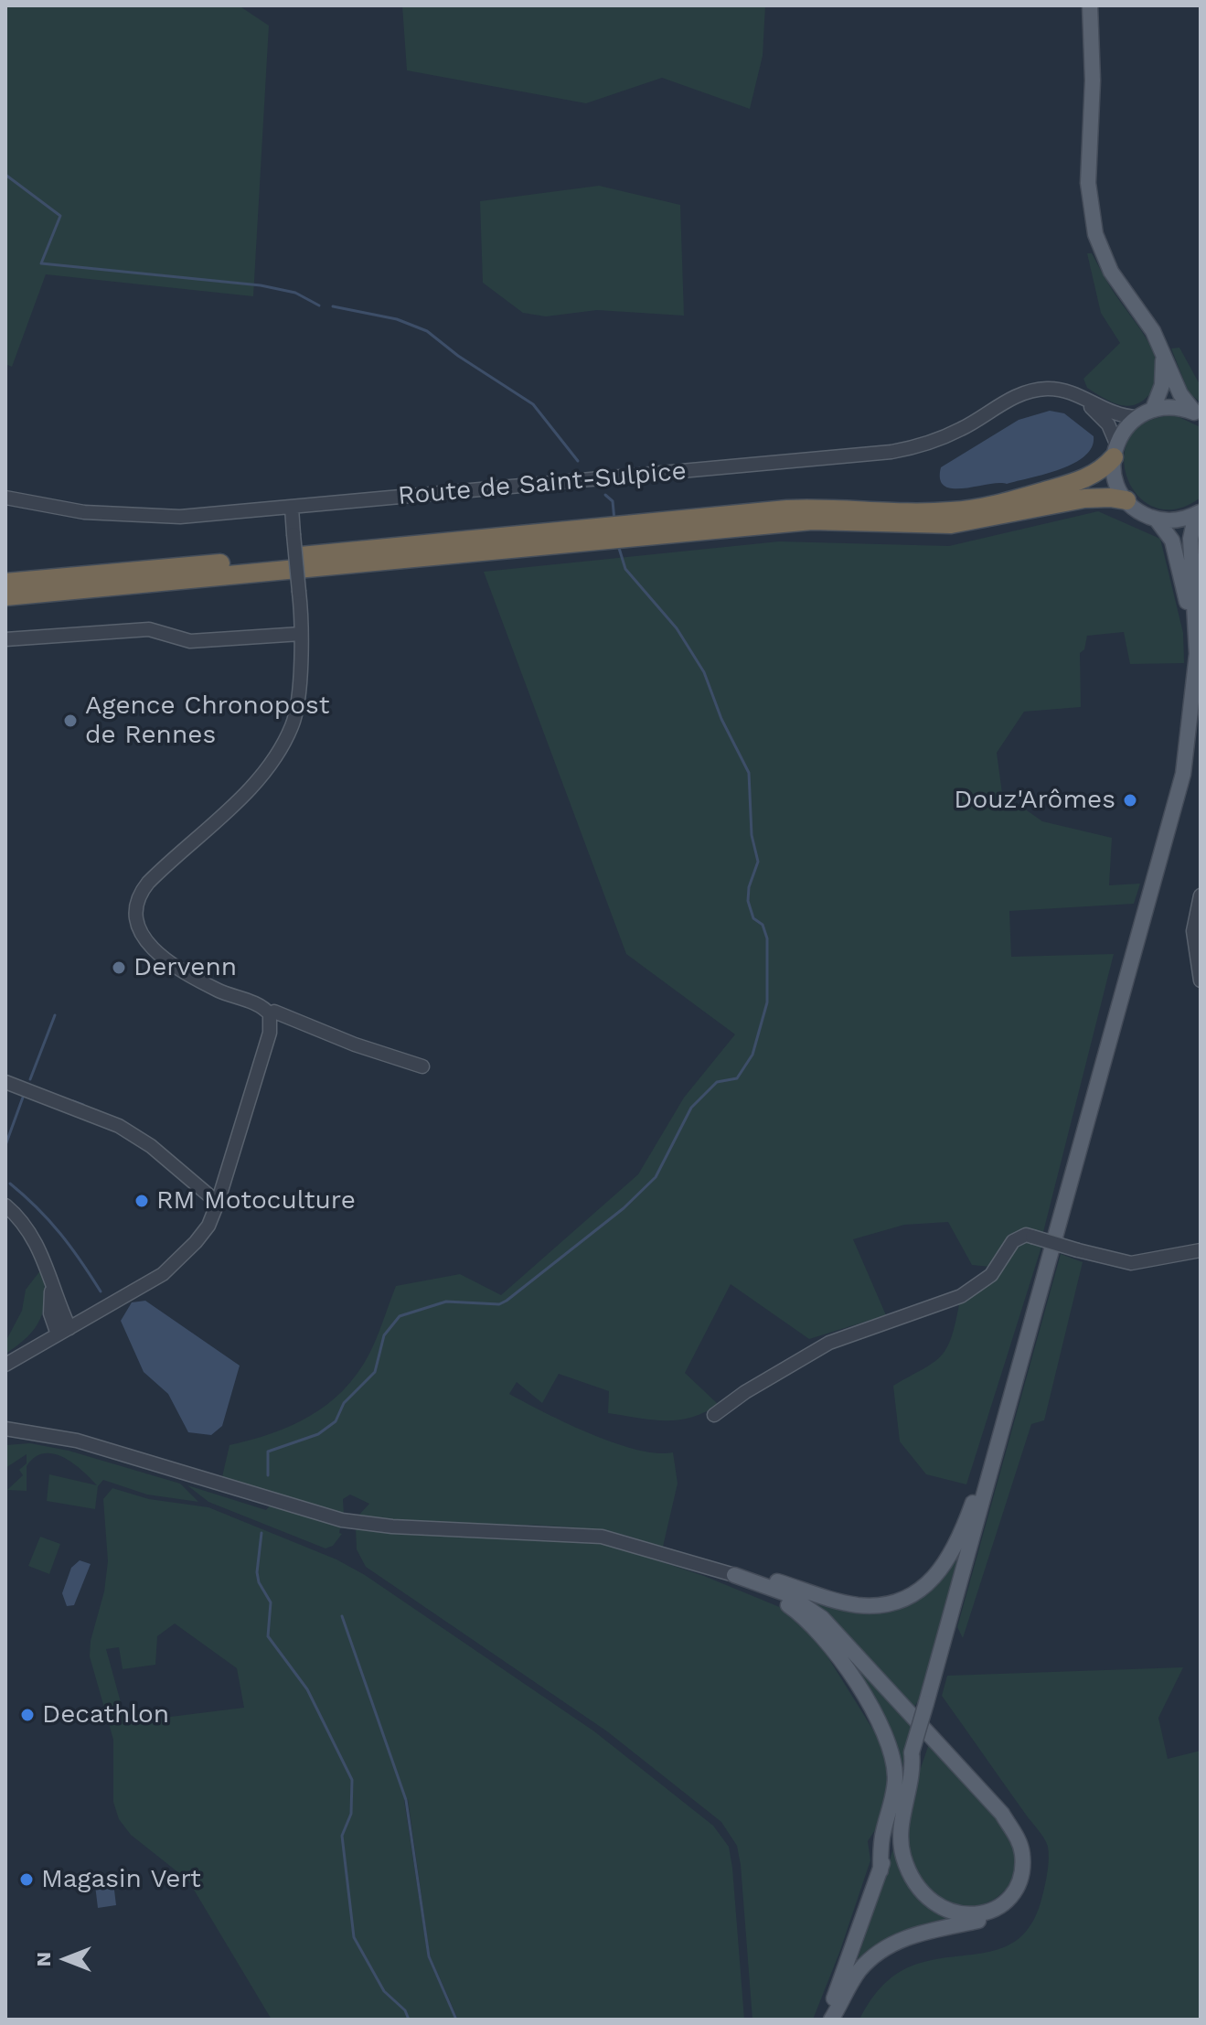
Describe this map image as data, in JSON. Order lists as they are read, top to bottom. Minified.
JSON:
{"streets":{"street":["Route de Saint-Sulpice"]},"places":["Agence Chronopost de Rennes","Douz'Arômes","Dervenn","RM Motoculture","Decathlon","Magasin Vert"],"north":"left"}
